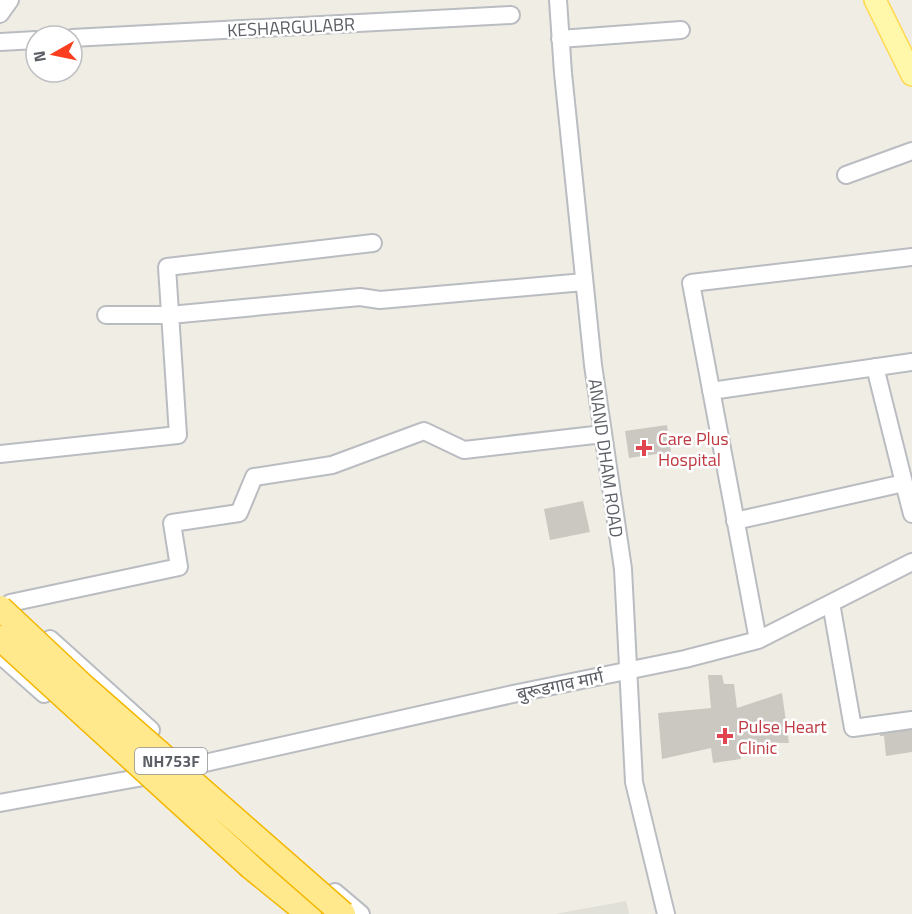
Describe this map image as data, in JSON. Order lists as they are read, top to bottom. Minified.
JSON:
{"streets":{"highway":["NH753F"],"street":["KESHARGULABR","ANAND DHAM ROAD","बुरूडगाव मार्ग"]},"crossings":[["ANAND DHAM ROAD","बुरूडगाव मार्ग"]],"places":{"health":["Care Plus Hospital","Pulse Heart Clinic"]},"north":"left"}
